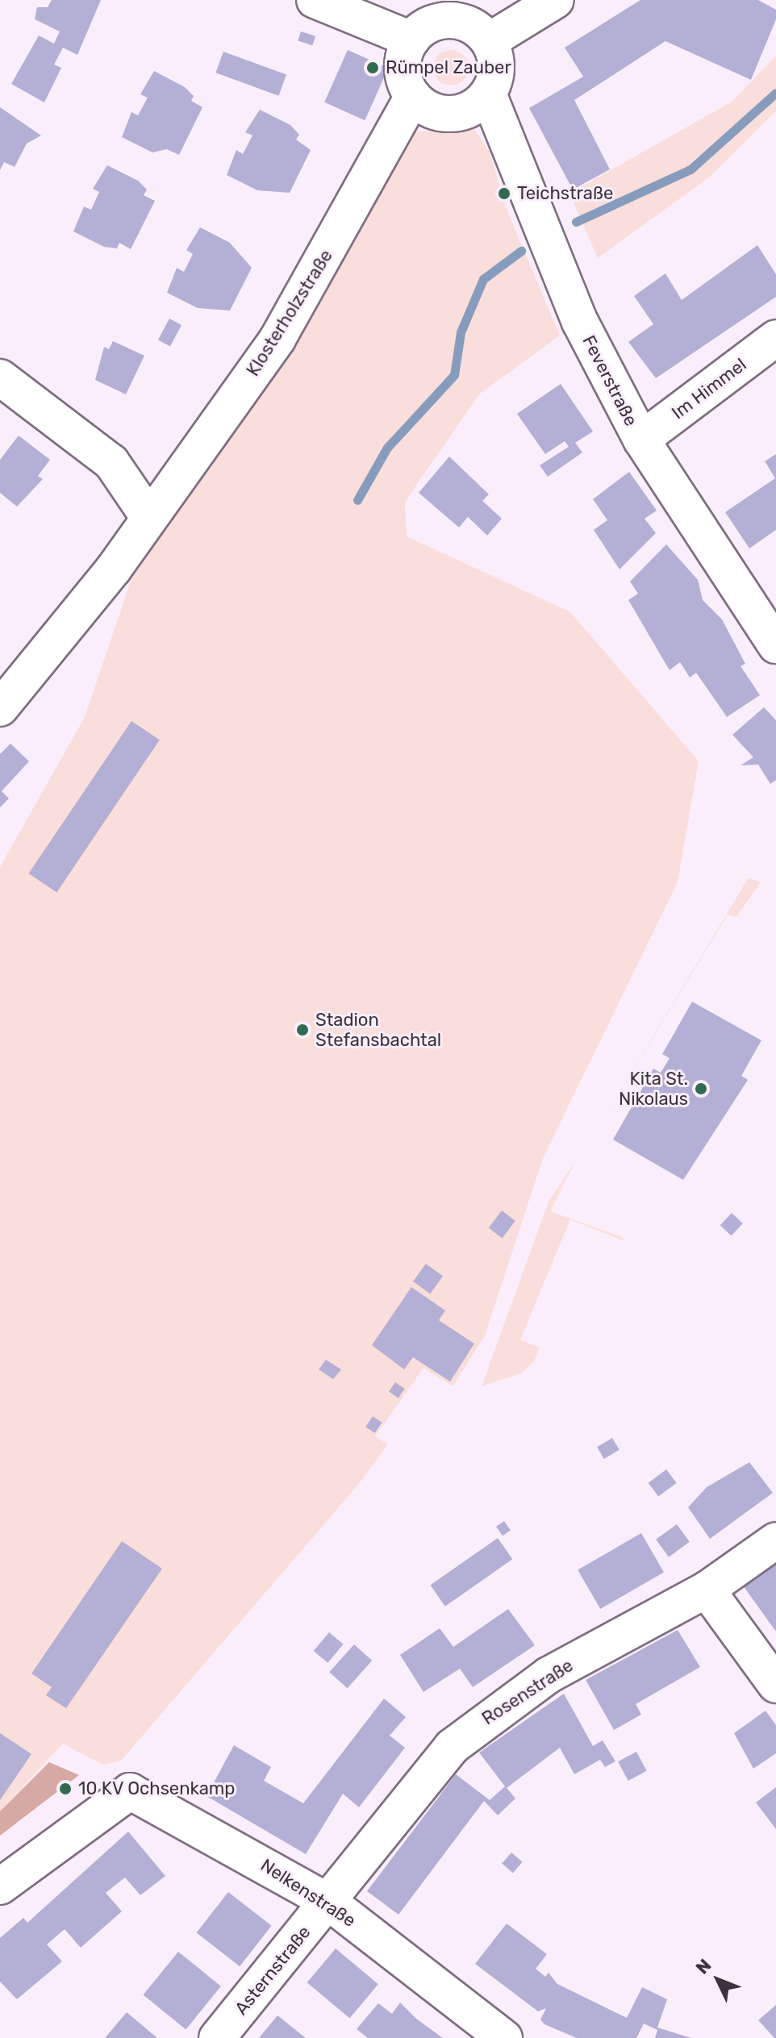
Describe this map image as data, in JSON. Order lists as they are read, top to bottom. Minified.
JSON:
{"streets":{"street":["Klosterholzstraße","Feverstraße","Im Himmel","Rosenstraße","Nelkenstraße","Asternstraße"]},"crossings":[["Klosterholzstraße","Feverstraße"],["Feverstraße","Im Himmel"],["Rosenstraße","Nelkenstraße"],["Rosenstraße","Asternstraße"],["Nelkenstraße","Asternstraße"]],"places":["Rümpel Zauber","Teichstraße","Stadion Stefansbachtal","Kita St. Nikolaus","10 KV Ochsenkamp"],"north":"top left"}
